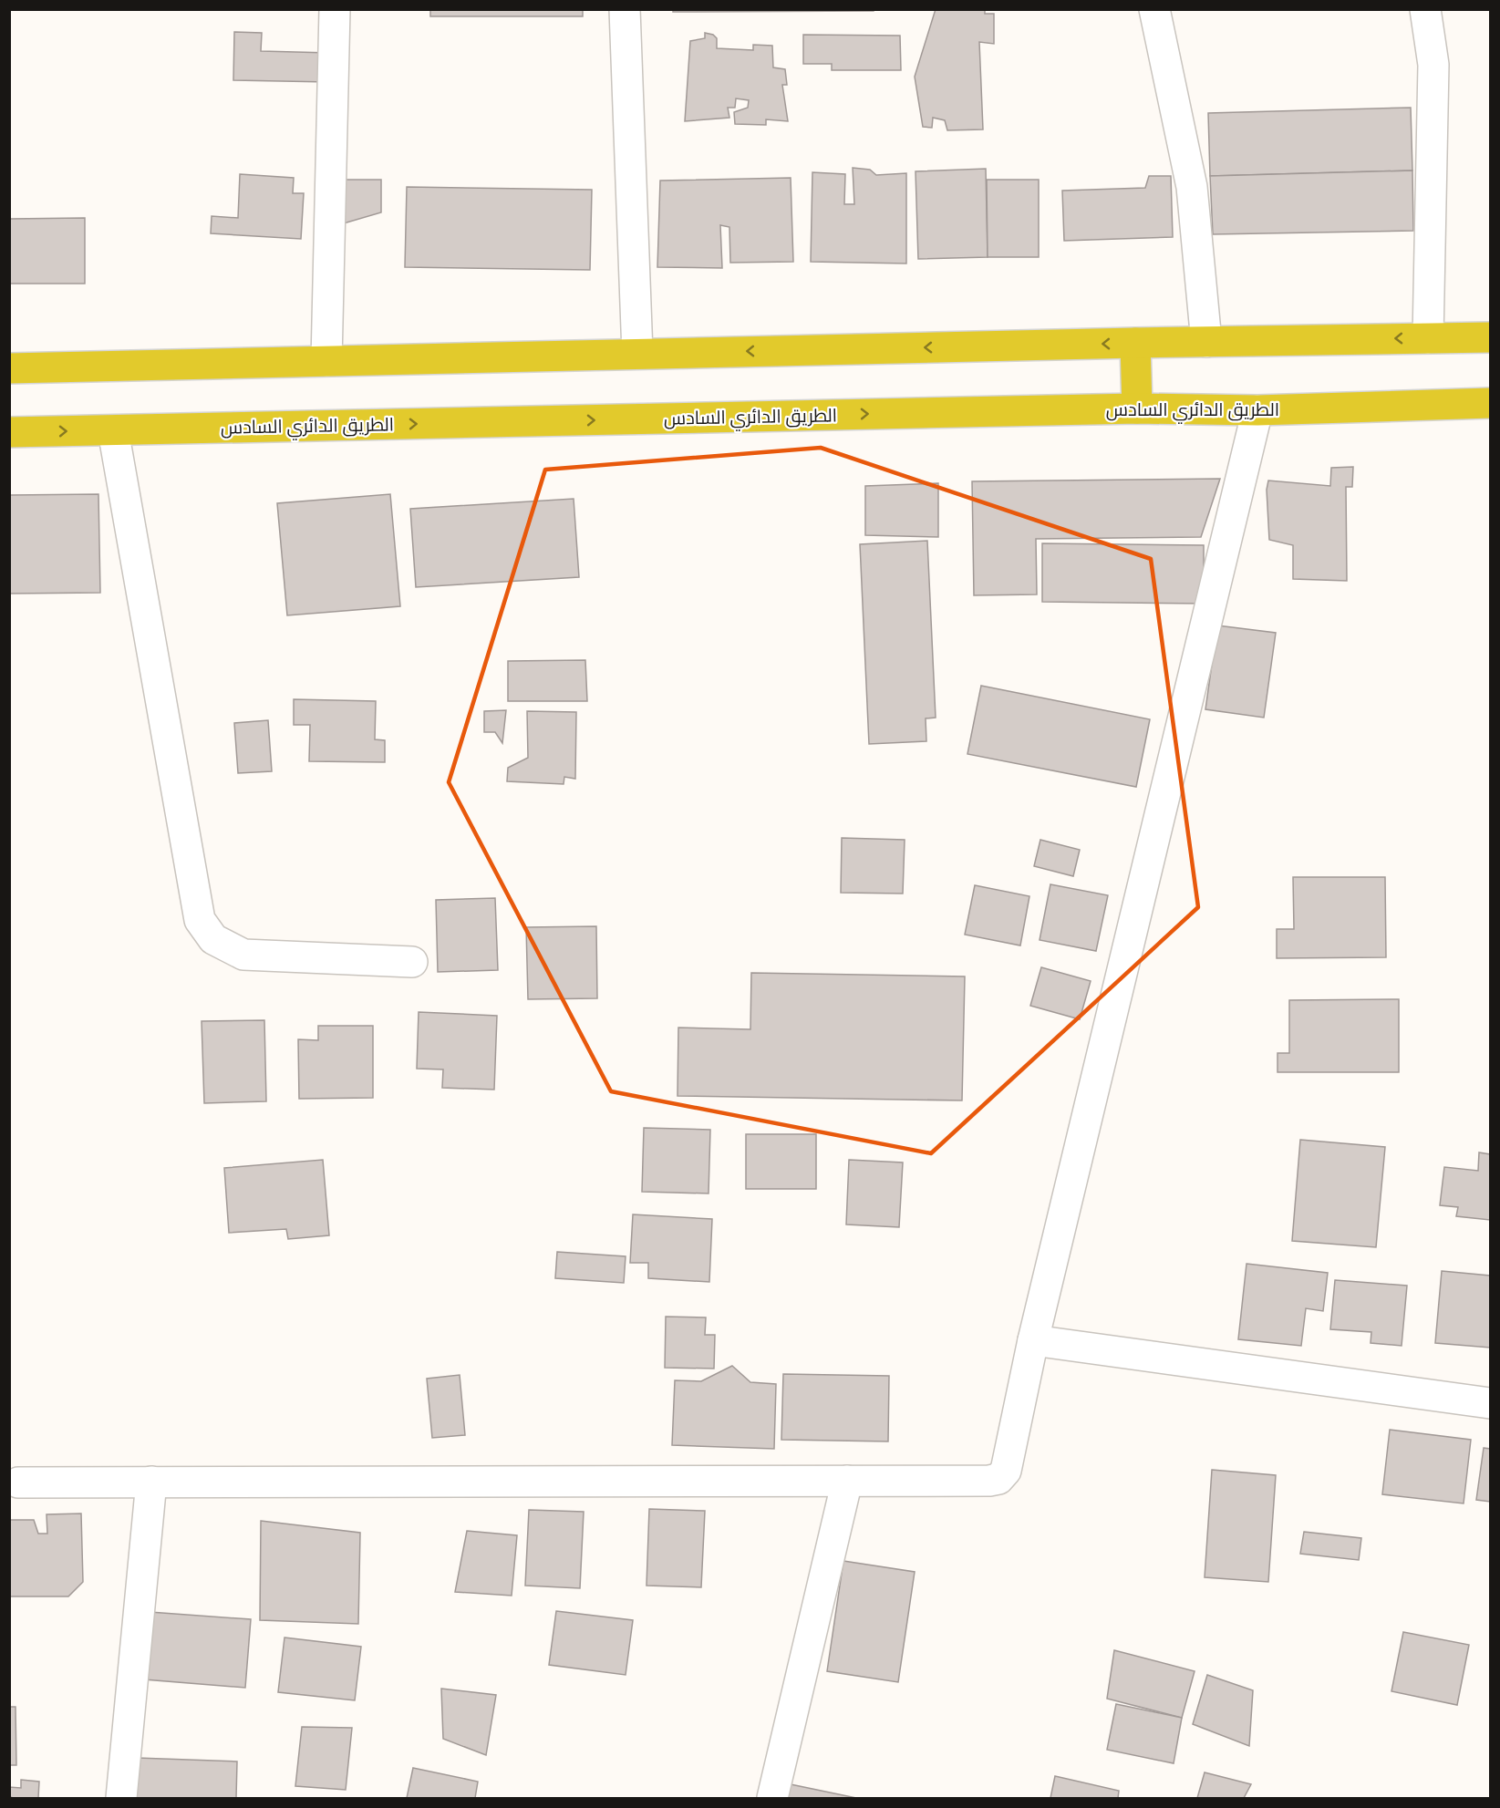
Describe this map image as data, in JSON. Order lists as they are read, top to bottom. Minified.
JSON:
{"streets":{"highway":["الطريق الدائري السادس"]}}
